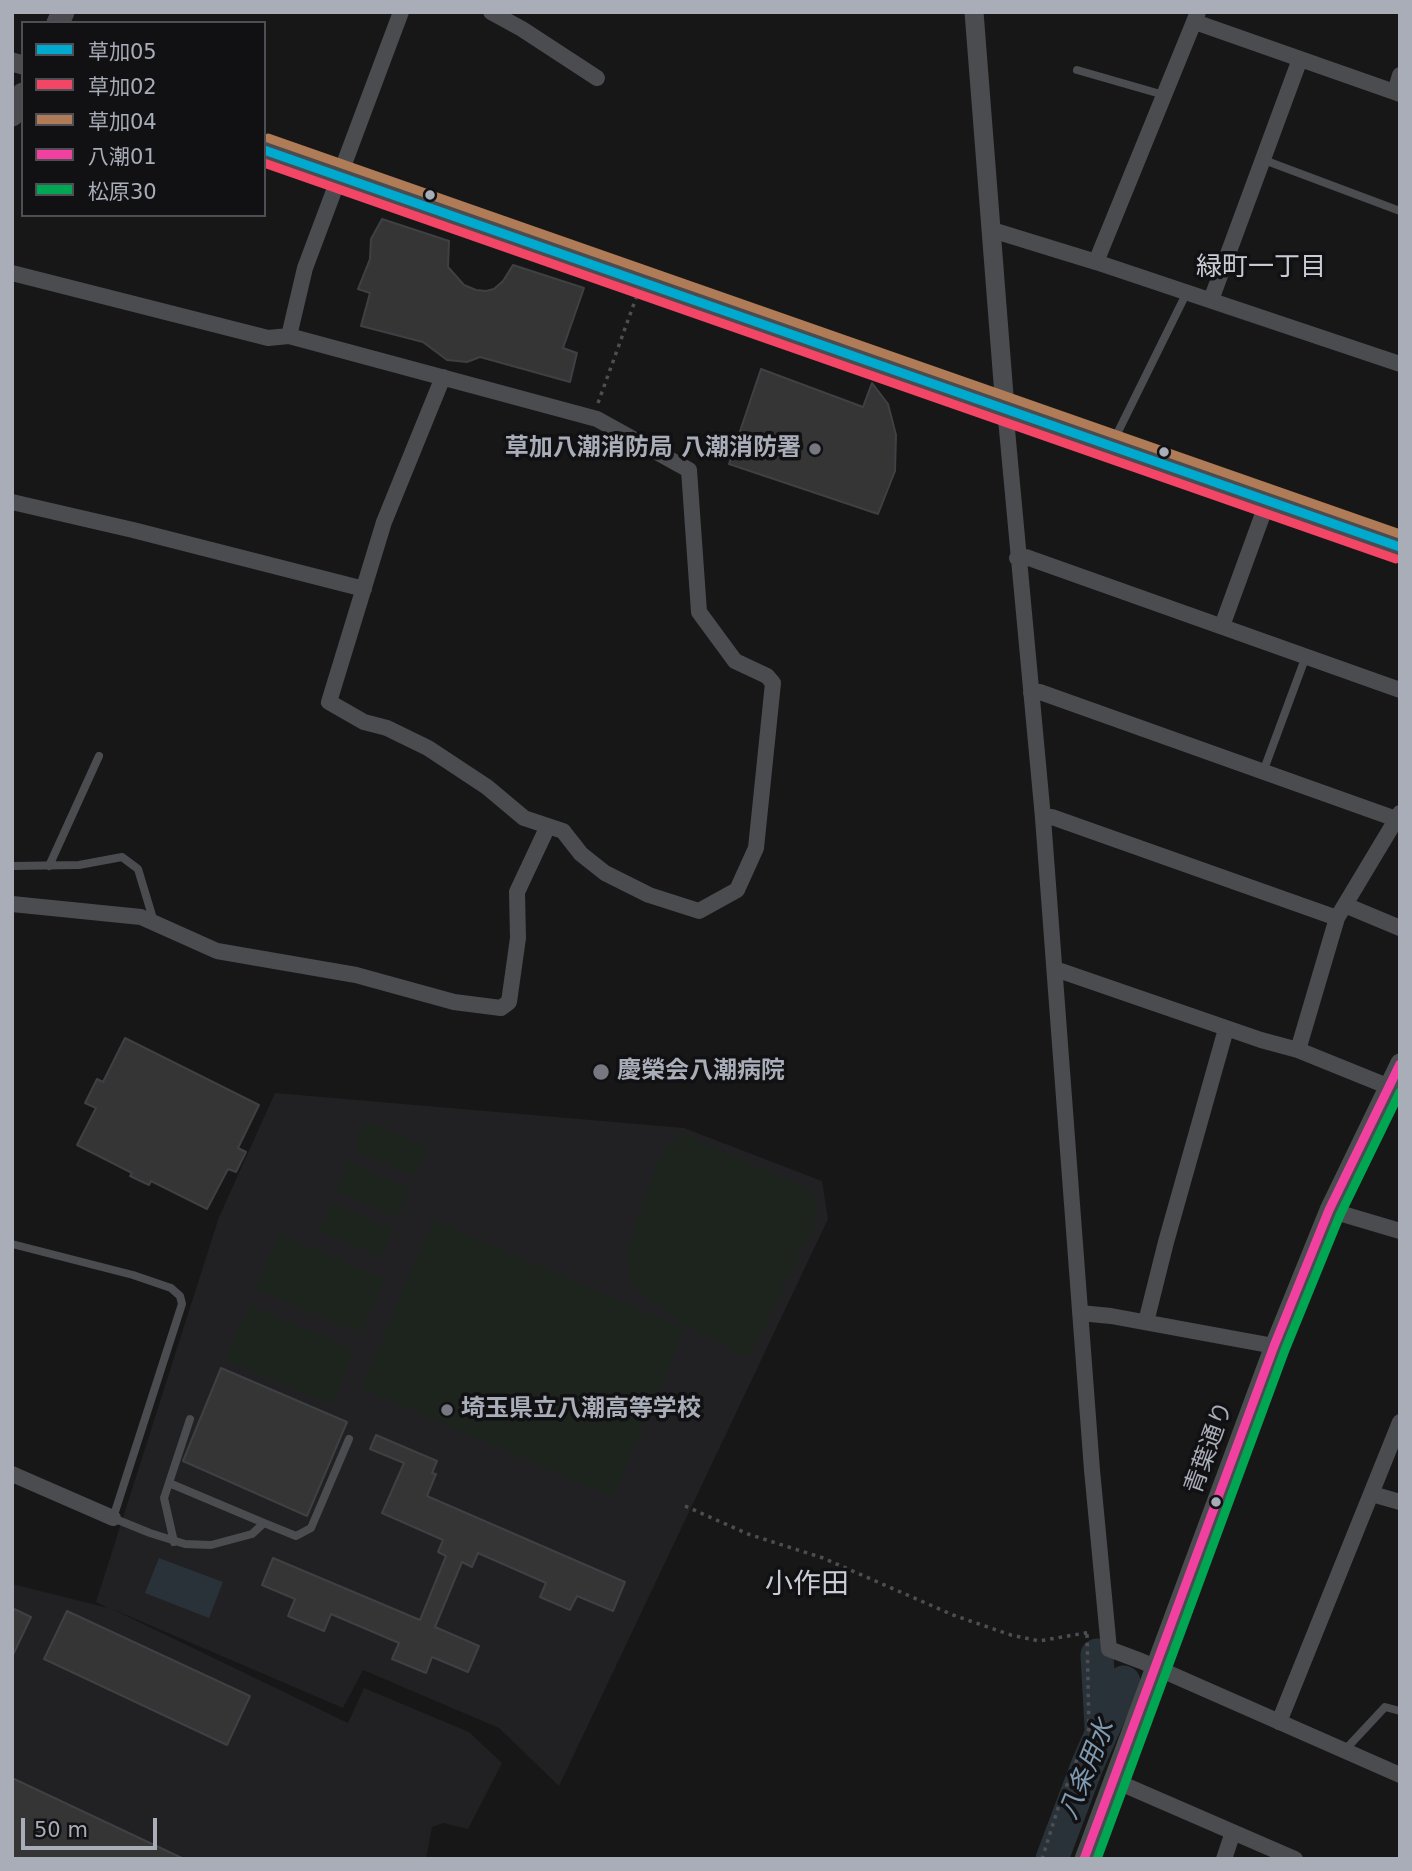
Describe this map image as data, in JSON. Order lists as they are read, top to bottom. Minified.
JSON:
{"streets":{"street":["青葉通り"]},"districts":["緑町一丁目","小作田"],"water":["八条用水"],"places":["草加八潮消防局 八潮消防署","慶榮会八潮病院","埼玉県立八潮高等学校"],"lines":["transit line 草加04","transit line 草加05","transit line 草加02","transit line 八潮01","transit line 松原30"],"legend":["草加05","草加02","草加04","八潮01","松原30"],"scale_bar":"50 m"}
